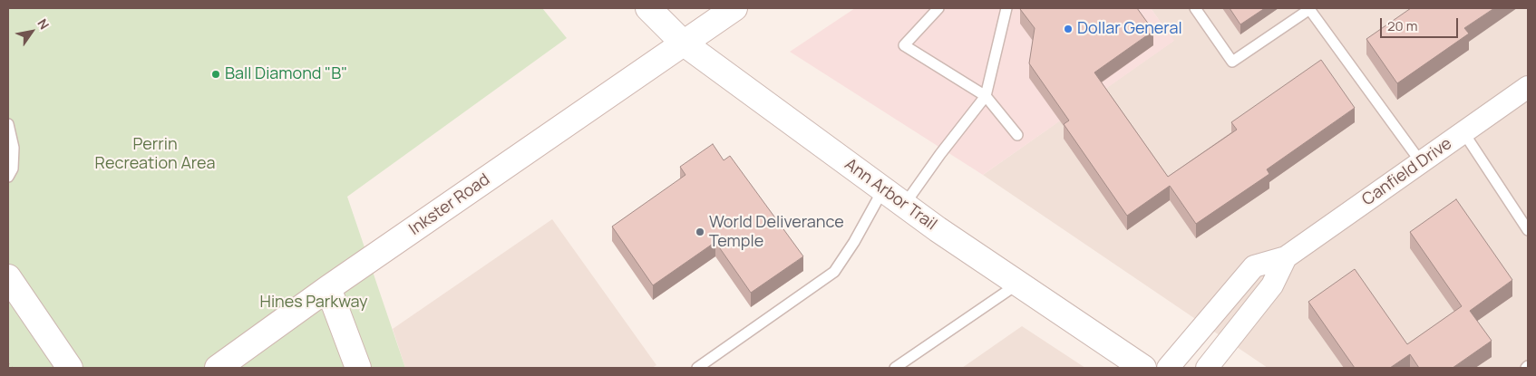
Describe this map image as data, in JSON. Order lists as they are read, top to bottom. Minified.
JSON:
{"streets":{"street":["Canfield Drive","Ann Arbor Trail","Inkster Road"]},"crossings":[["Ann Arbor Trail","Inkster Road"]],"parks":["Perrin Recreation Area","Hines Parkway"],"places":["Dollar General","Ball Diamond \"B\"","World Deliverance Temple"],"scale_bar":"20 m","north":"top right"}
